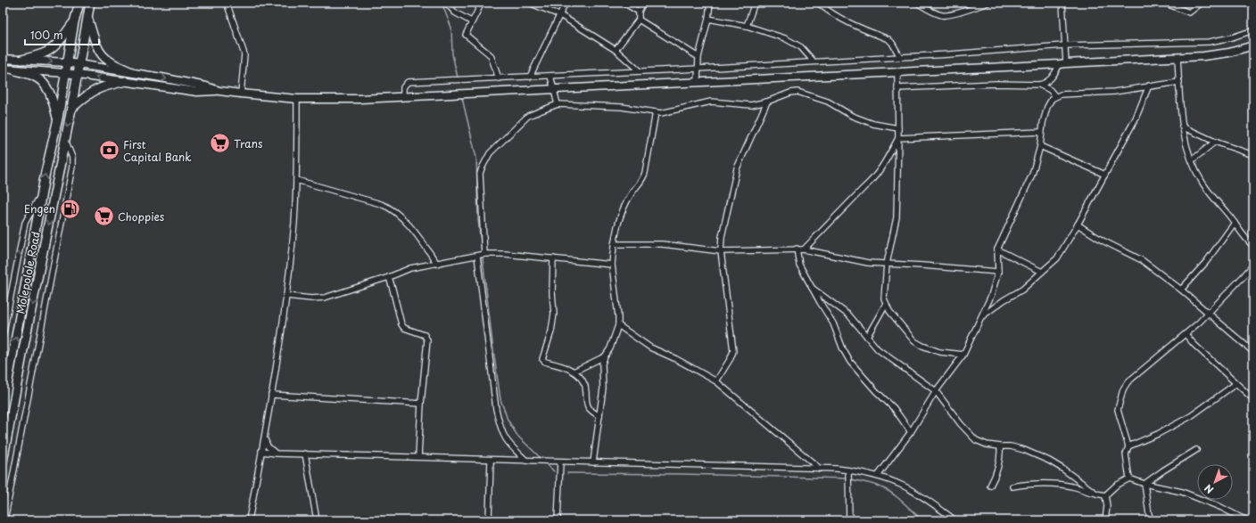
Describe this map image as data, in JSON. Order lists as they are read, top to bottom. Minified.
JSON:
{"streets":{"main road":["Molepolole Road"]},"places":{"supermarket":["Trans","Choppies"],"bank":["First Capital Bank"],"fuel station":["Engen"]},"scale_bar":"100 m","north":"bottom left"}
